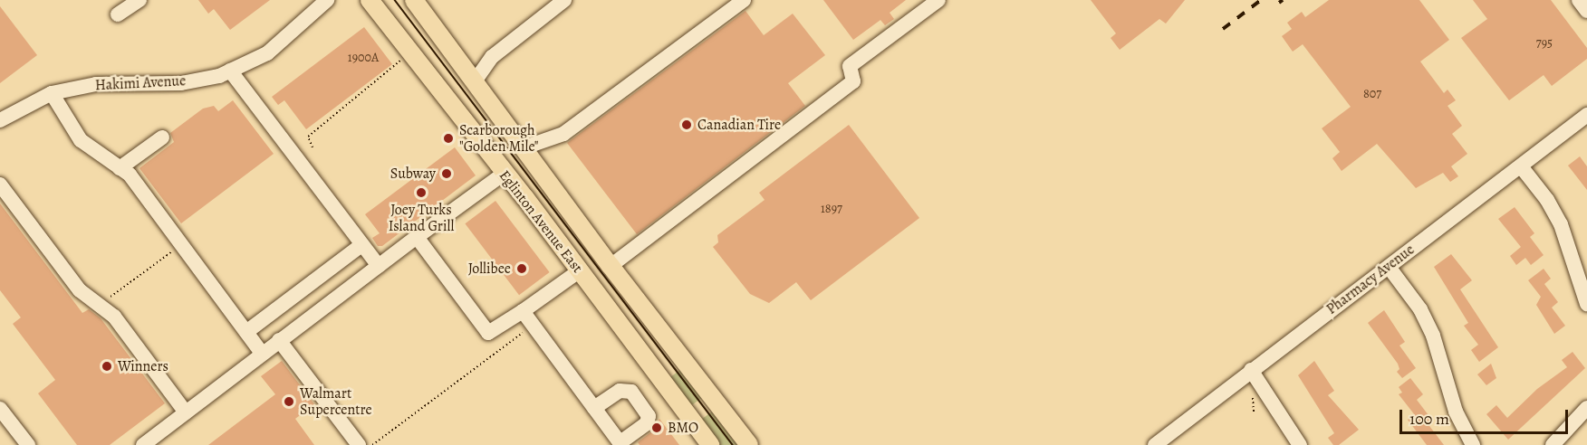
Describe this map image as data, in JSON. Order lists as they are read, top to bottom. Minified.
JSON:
{"streets":{"main road":["Eglinton Avenue East"],"street":["Hakimi Avenue","Pharmacy Avenue"]},"places":["Canadian Tire","Scarborough \"Golden Mile\"","Subway","Joey Turks Island Grill","Jollibee","Winners","Walmart Supercentre","BMO"],"house_numbers":["795","1900A","807","1897"],"scale_bar":"100 m"}
